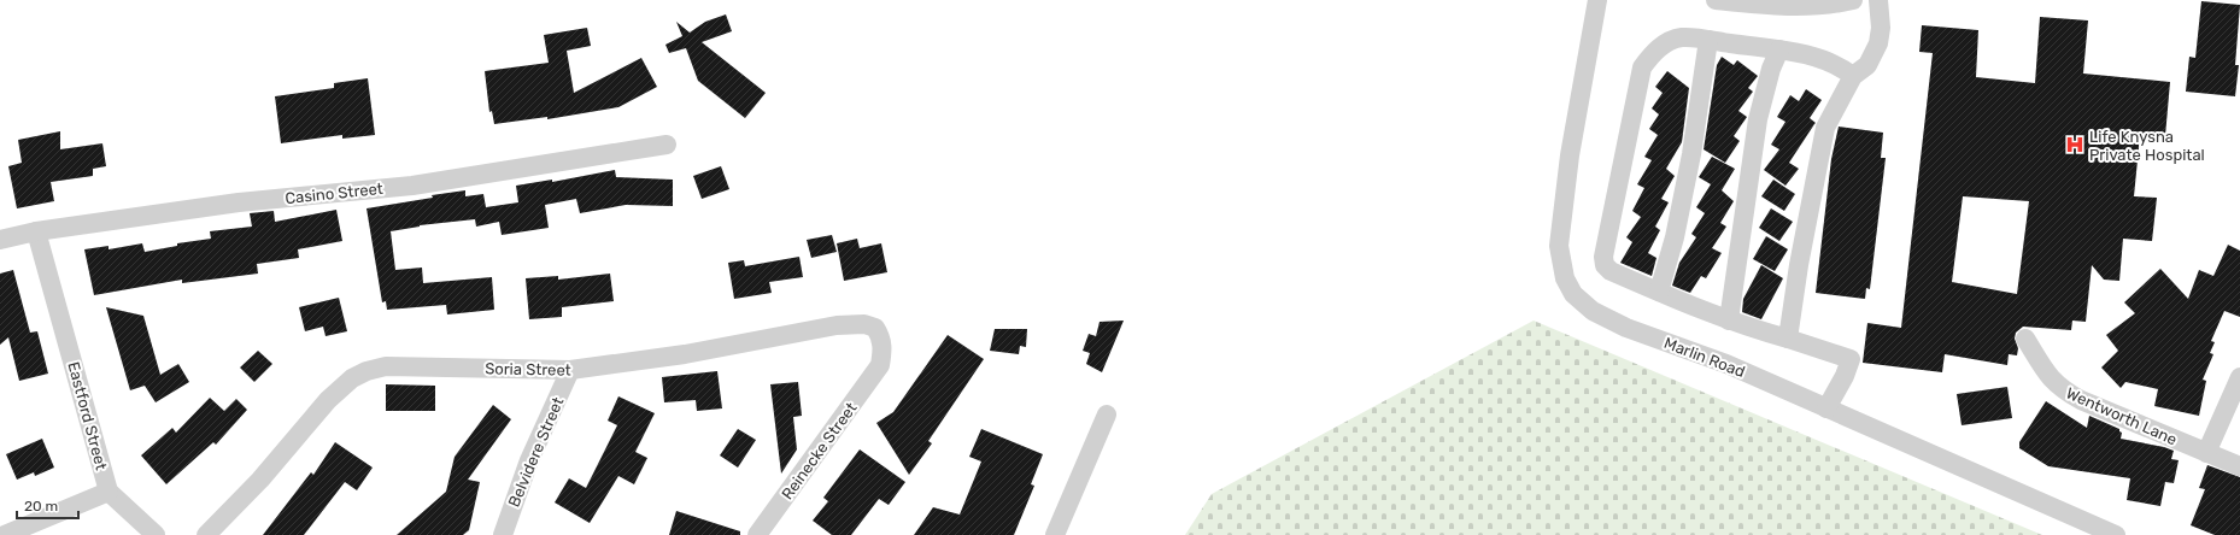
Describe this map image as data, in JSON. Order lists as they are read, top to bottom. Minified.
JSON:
{"streets":{"street":["Casino Street","Marlin Road","Soria Street","Eastford Street","Wentworth Lane","Reinecke Street","Belvidere Street"]},"crossings":[["Casino Street","Eastford Street"],["Soria Street","Reinecke Street"],["Soria Street","Belvidere Street"]],"places":{"hospital":["Life Knysna Private Hospital"]},"scale_bar":"20 m"}
